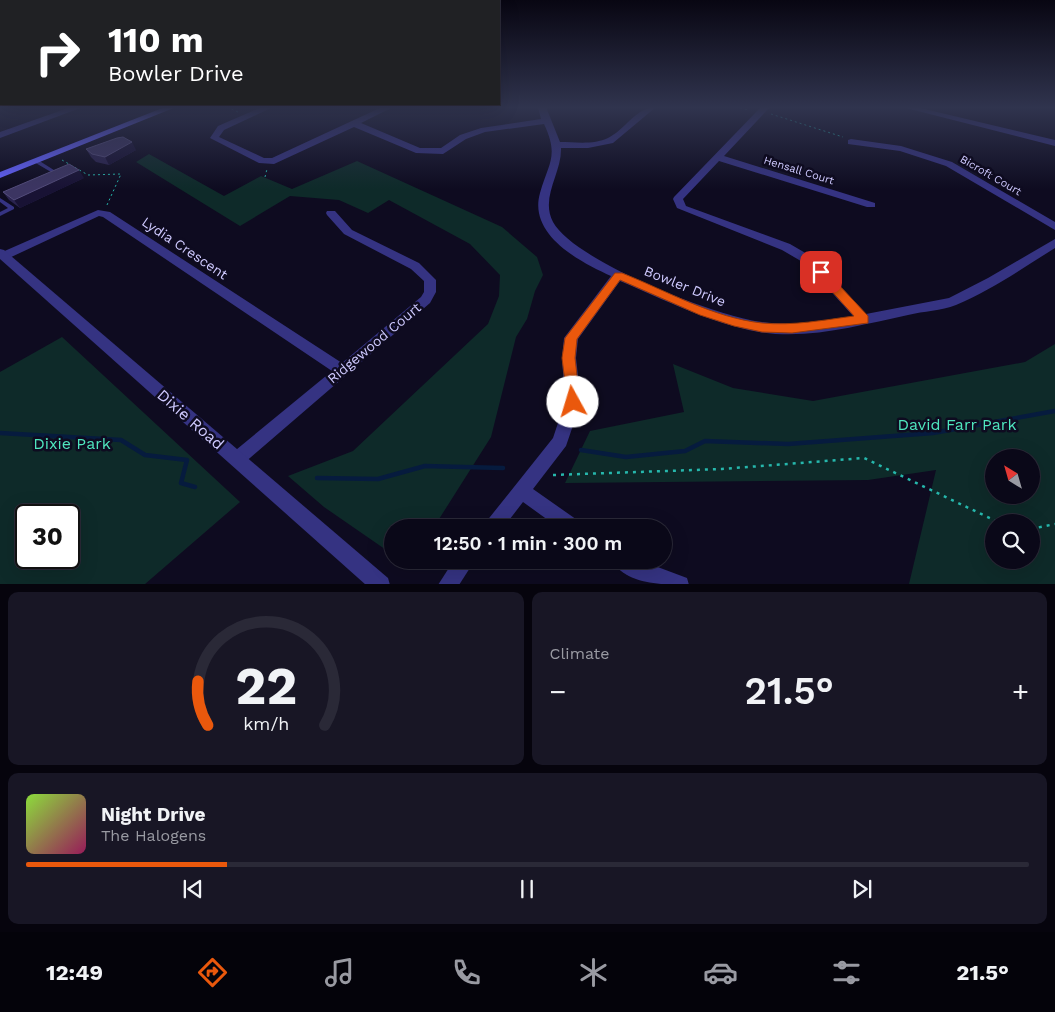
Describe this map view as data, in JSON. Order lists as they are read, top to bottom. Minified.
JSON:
{"streets":{"street":["Hensall Court","Bicroft Court","Lydia Crescent","Bowler Drive","Ridgewood Court","Dixie Road"]},"crossings":[["Lydia Crescent","Ridgewood Court"],["Ridgewood Court","Dixie Road"]],"parks":["David Farr Park","Dixie Park"],"north":"top left","page":{"turn":["110 m","Bowler Drive"],"limit":"30","trip":"12:50 · 1 min · 300 m","tile":"Climate","heat":["−","21.5°","+"],"song":["Night Drive","The Halogens"],"tabs":["12:49","21.5°"],"gauge":["22","km/h"]}}
